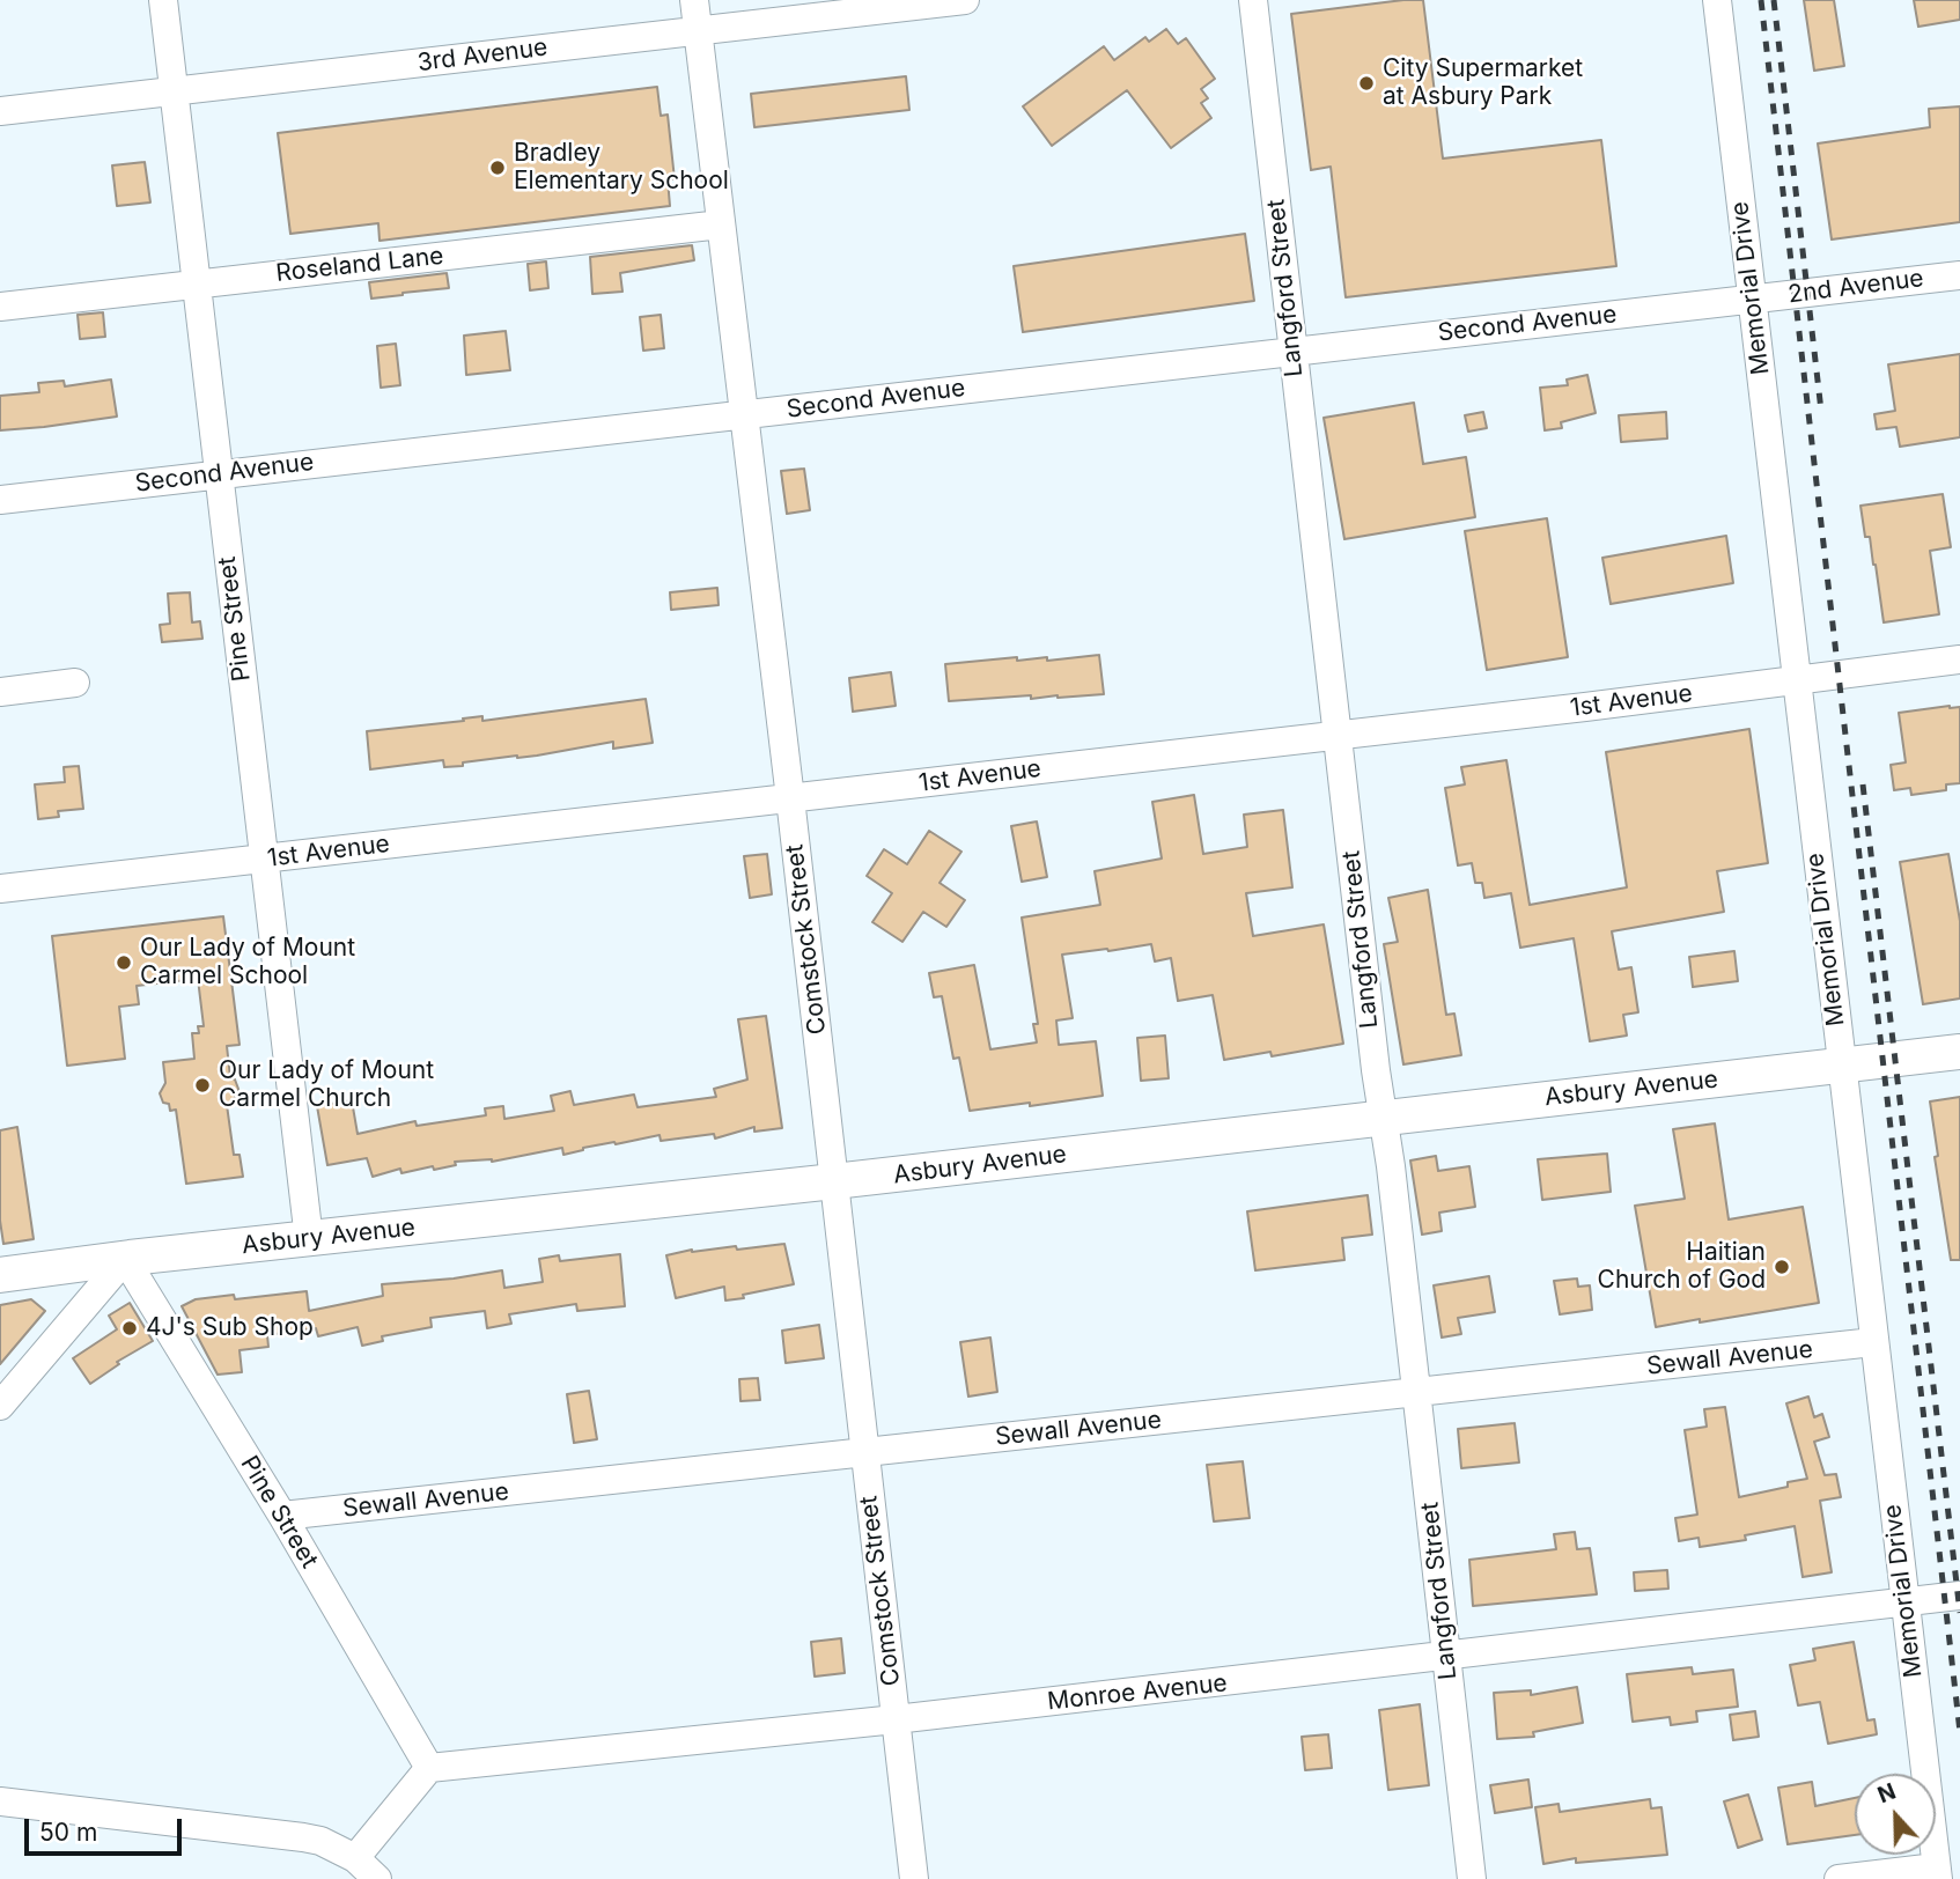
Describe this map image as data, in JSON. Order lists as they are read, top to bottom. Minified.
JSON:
{"streets":{"main road":["Asbury Avenue"],"street":["3rd Avenue","Roseland Lane","2nd Avenue","Langford Street","Memorial Drive","Second Avenue","Pine Street","1st Avenue","Comstock Street","Sewall Avenue","Monroe Avenue"]},"crossings":[["3rd Avenue","Pine Street"],["3rd Avenue","Comstock Street"],["Roseland Lane","Pine Street"],["Roseland Lane","Comstock Street"],["2nd Avenue","Memorial Drive"],["2nd Avenue","Second Avenue"],["Langford Street","Second Avenue"],["Langford Street","1st Avenue"],["Langford Street","Asbury Avenue"],["Langford Street","Sewall Avenue"],["Langford Street","Monroe Avenue"],["Memorial Drive","Second Avenue"],["Memorial Drive","1st Avenue"],["Memorial Drive","Asbury Avenue"],["Memorial Drive","Sewall Avenue"],["Memorial Drive","Monroe Avenue"],["Second Avenue","Pine Street"],["Second Avenue","Comstock Street"],["Pine Street","1st Avenue"],["Pine Street","Asbury Avenue"],["Pine Street","Sewall Avenue"],["Pine Street","Monroe Avenue"],["1st Avenue","Comstock Street"],["Comstock Street","Asbury Avenue"],["Comstock Street","Sewall Avenue"],["Comstock Street","Monroe Avenue"]],"places":["City Supermarket at Asbury Park","Bradley Elementary School","Our Lady of Mount Carmel School","Our Lady of Mount Carmel Church","Haitian Church of God","4J's Sub Shop"],"scale_bar":"50 m","north":"top"}
